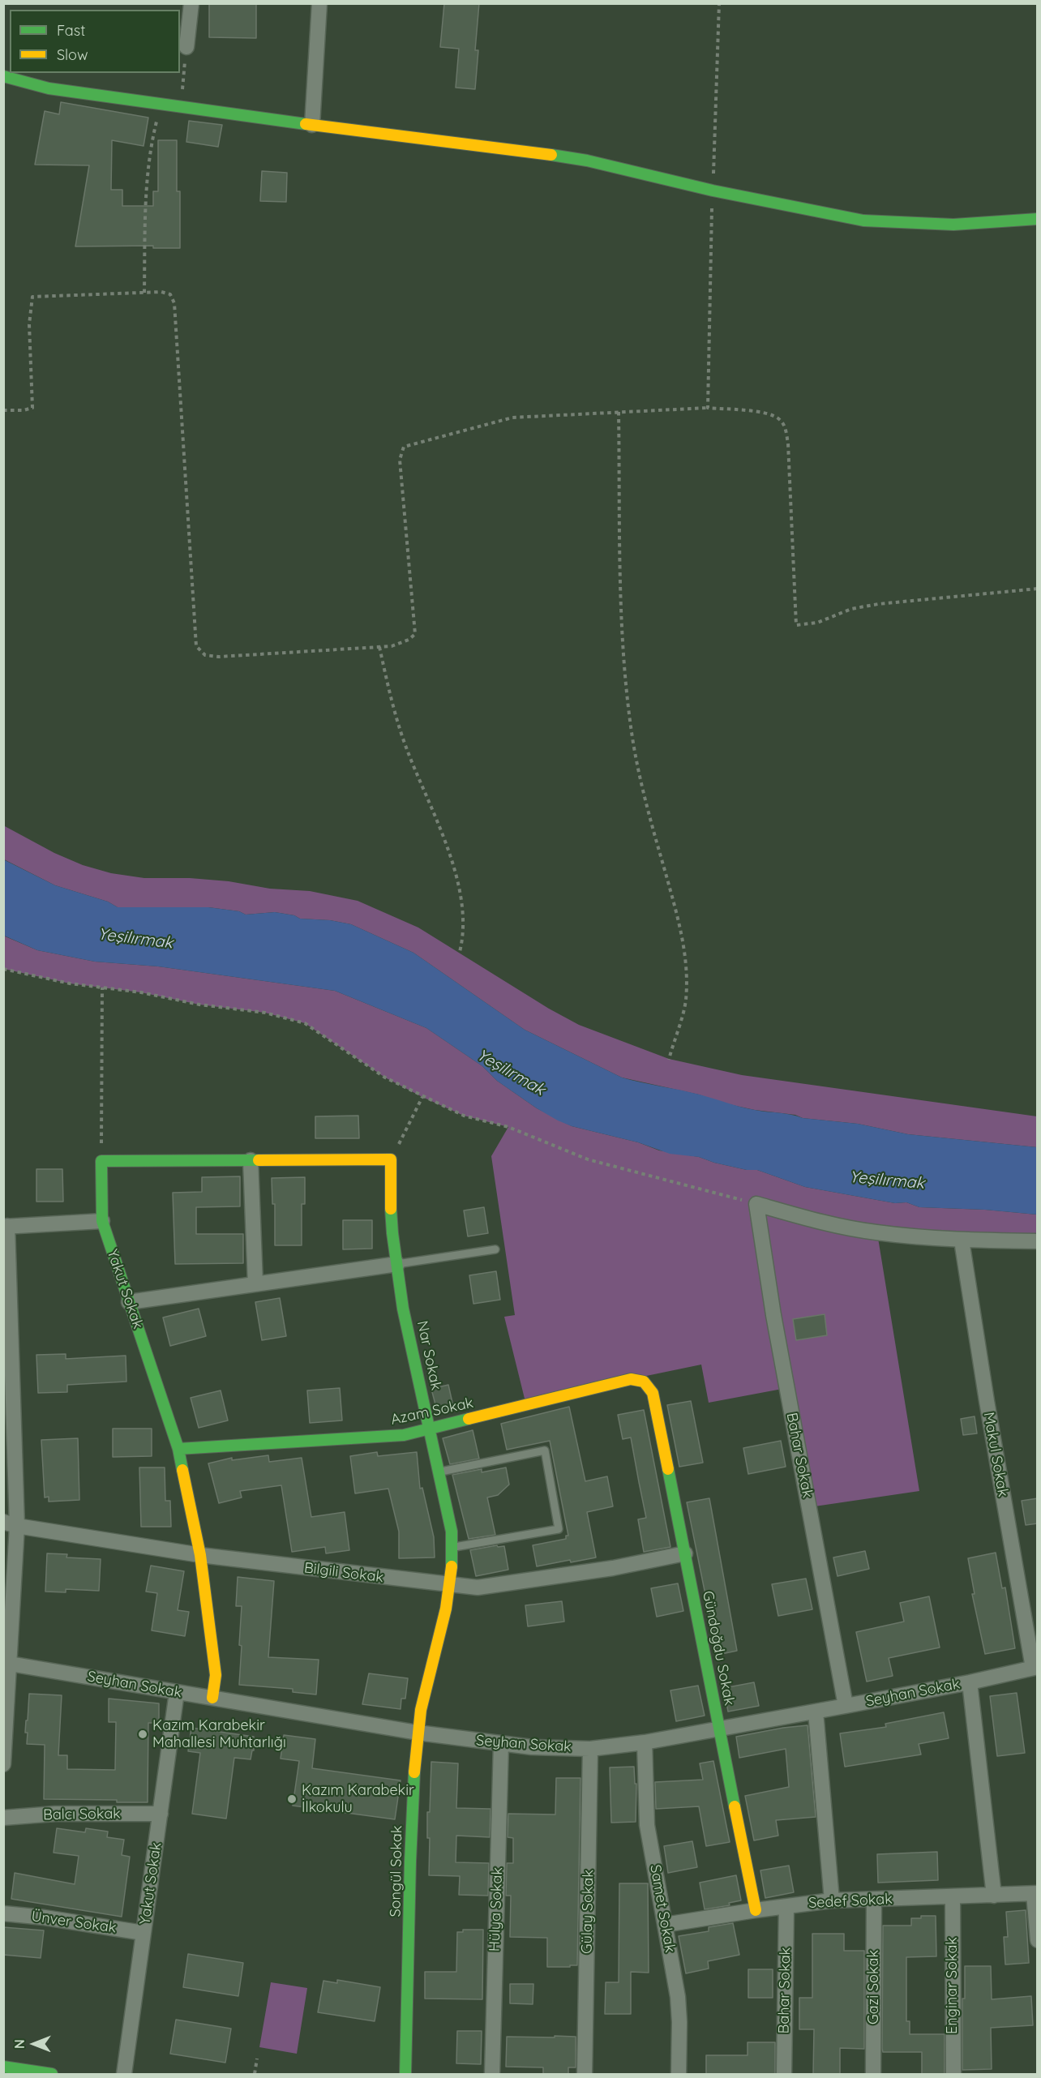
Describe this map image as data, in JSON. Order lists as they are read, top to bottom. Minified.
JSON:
{"streets":{"street":["Yakut Sokak","Nar Sokak","Azam Sokak","Makul Sokak","Bahar Sokak","Bilgili Sokak","Gündoğdu Sokak","Seyhan Sokak","Balcı Sokak","Songül Sokak","Sedef Sokak","Samet Sokak","Hülya Sokak","Gülay Sokak","Ünver Sokak","Enginar Sokak","Gazi Sokak"]},"crossings":[["Yakut Sokak","Azam Sokak"],["Yakut Sokak","Bilgili Sokak"],["Yakut Sokak","Seyhan Sokak"],["Yakut Sokak","Balcı Sokak"],["Yakut Sokak","Ünver Sokak"],["Nar Sokak","Azam Sokak"],["Nar Sokak","Bilgili Sokak"],["Nar Sokak","Songül Sokak"],["Azam Sokak","Gündoğdu Sokak"],["Makul Sokak","Seyhan Sokak"],["Bahar Sokak","Seyhan Sokak"],["Bahar Sokak","Sedef Sokak"],["Bilgili Sokak","Gündoğdu Sokak"],["Bilgili Sokak","Songül Sokak"],["Gündoğdu Sokak","Seyhan Sokak"],["Gündoğdu Sokak","Sedef Sokak"],["Seyhan Sokak","Songül Sokak"],["Seyhan Sokak","Samet Sokak"],["Seyhan Sokak","Hülya Sokak"],["Seyhan Sokak","Gülay Sokak"],["Sedef Sokak","Samet Sokak"],["Sedef Sokak","Enginar Sokak"],["Sedef Sokak","Gazi Sokak"]],"water":["Yeşilırmak"],"places":["Kazım Karabekir Mahallesi Muhtarlığı","Kazım Karabekir İlkokulu"],"legend":["Fast","Slow"],"north":"left"}
